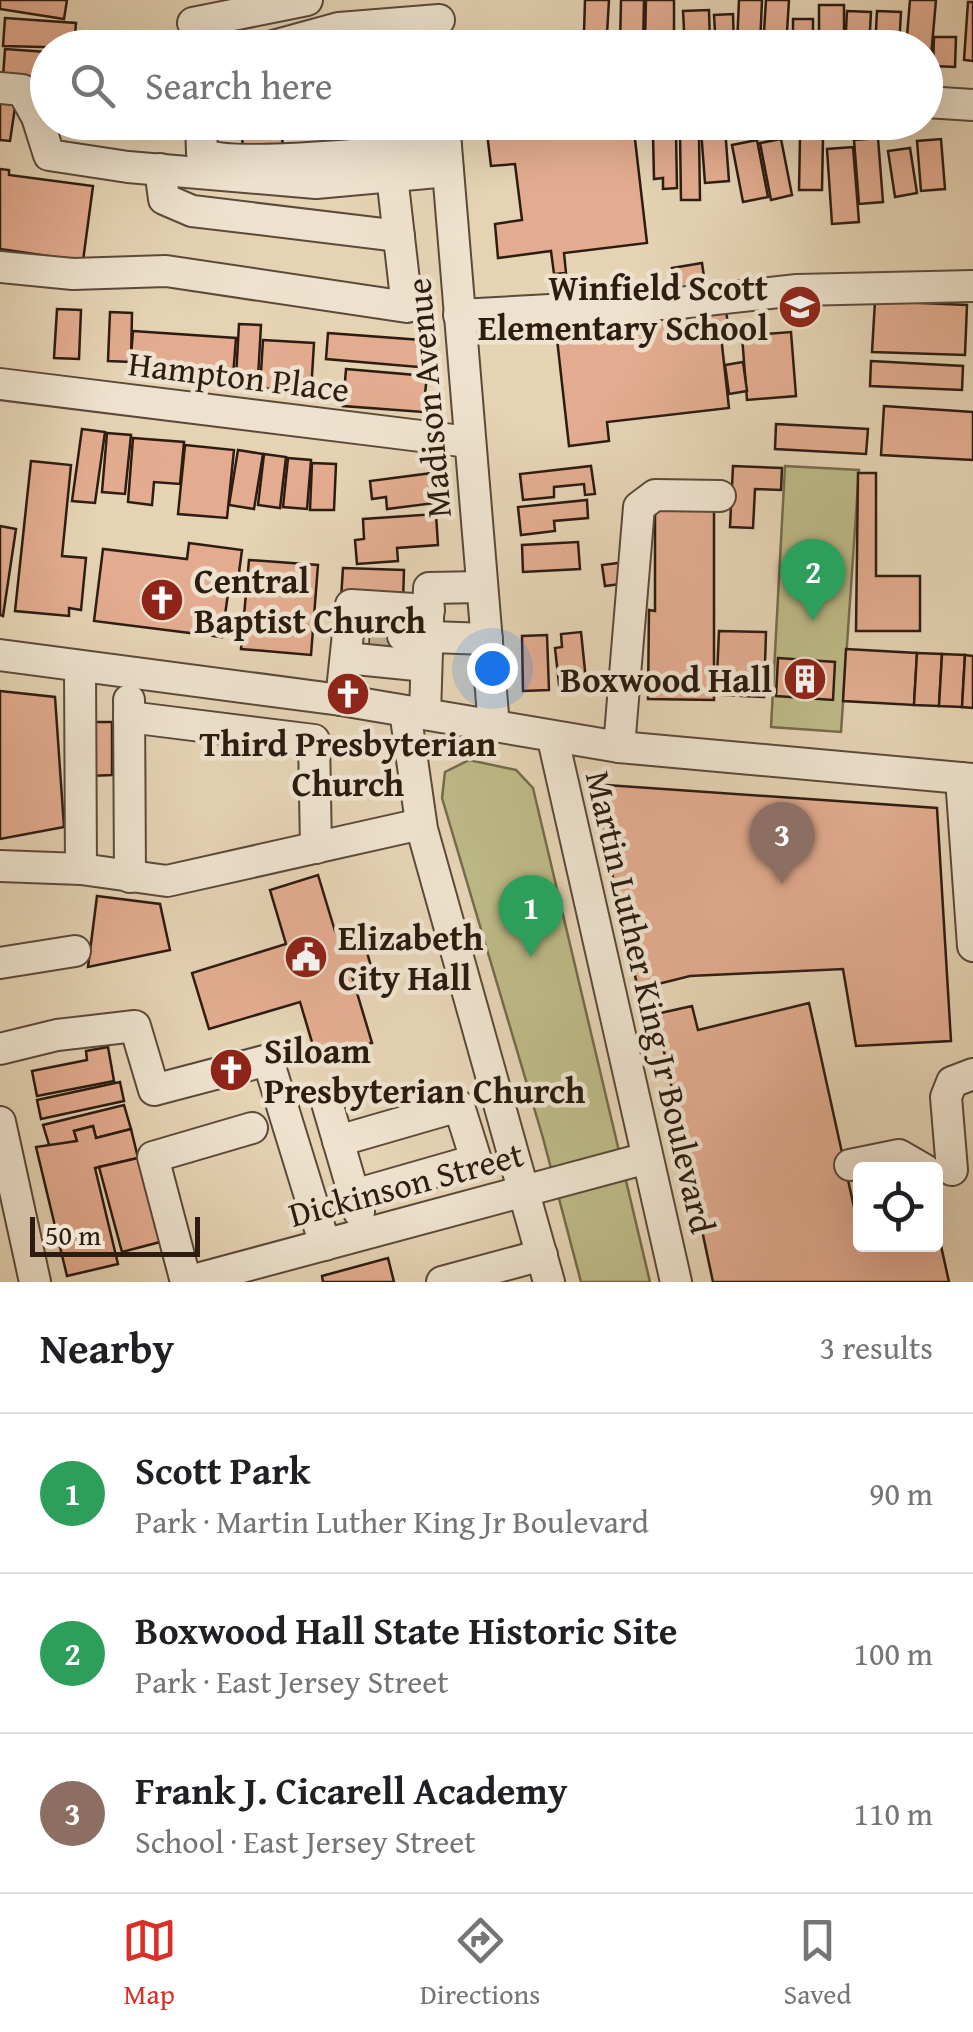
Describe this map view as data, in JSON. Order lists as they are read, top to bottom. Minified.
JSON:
{"streets":{"street":["Hampton Place","Madison Avenue","Martin Luther King Jr Boulevard","Dickinson Street"]},"crossings":[["Hampton Place","Madison Avenue"],["Martin Luther King Jr Boulevard","Dickinson Street"]],"places":{"school or university":["Winfield Scott Elementary School"],"church":["Central Baptist Church","Third Presbyterian Church","Siloam Presbyterian Church"],"building":["Boxwood Hall"],"public building":["Elizabeth City Hall"]},"scale_bar":"50 m","page":{"search":"Search here","pins":["2","3","1"],"scale":"50 m","heading":["Nearby","3 results"],"list":[{"mark":"1","name":"Scott Park","note":"Park · Martin Luther King Jr Boulevard","value":"90 m"},{"mark":"2","name":"Boxwood Hall State Historic Site","note":"Park · East Jersey Street","value":"100 m"},{"mark":"3","name":"Frank J. Cicarell Academy","note":"School · East Jersey Street","value":"110 m"}],"nav":["Map","Directions","Saved"]}}
